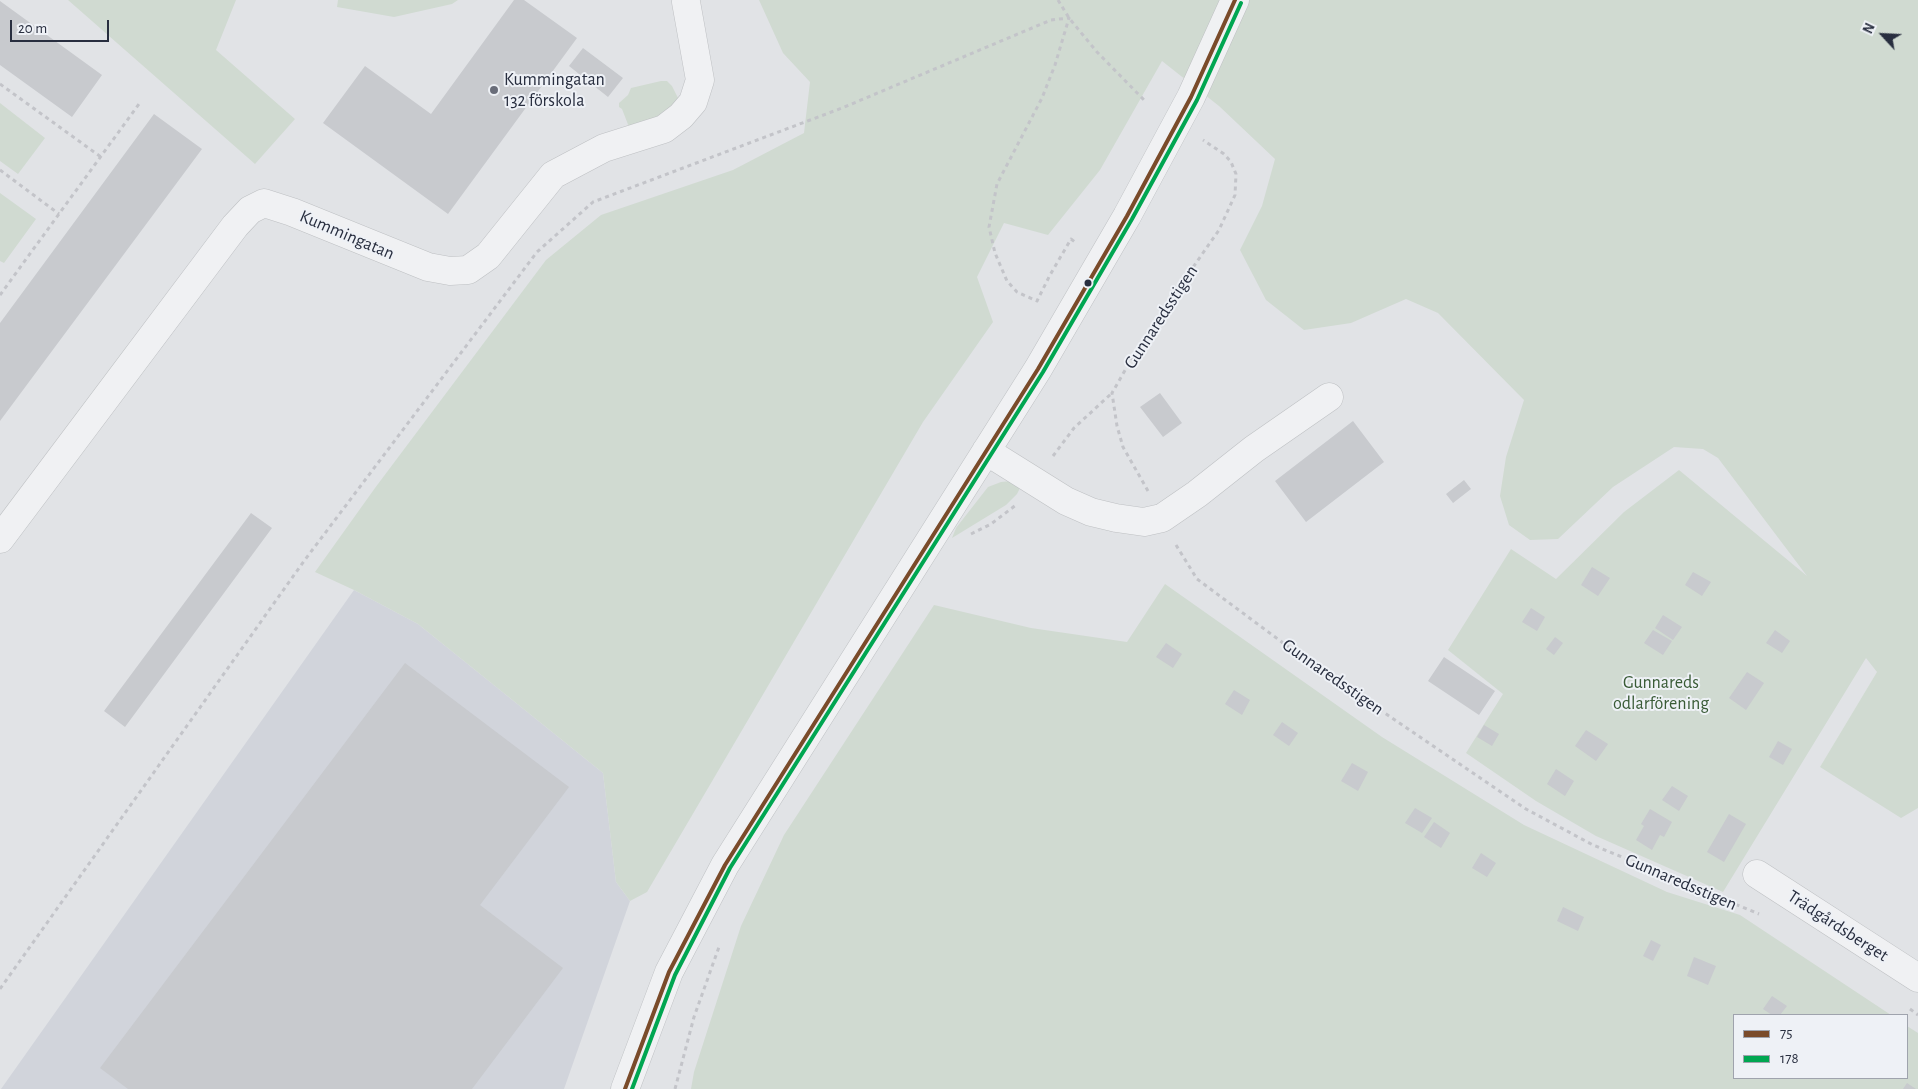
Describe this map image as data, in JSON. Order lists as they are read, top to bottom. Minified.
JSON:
{"streets":{"street":["Kummingatan","Trädgårdsberget"],"path":["Gunnaredsstigen"]},"parks":["Gunnareds odlarförening"],"places":["Kummingatan 132 förskola"],"lines":["transit line 75","transit line 178"],"legend":["75","178"],"scale_bar":"20 m","north":"top left"}
